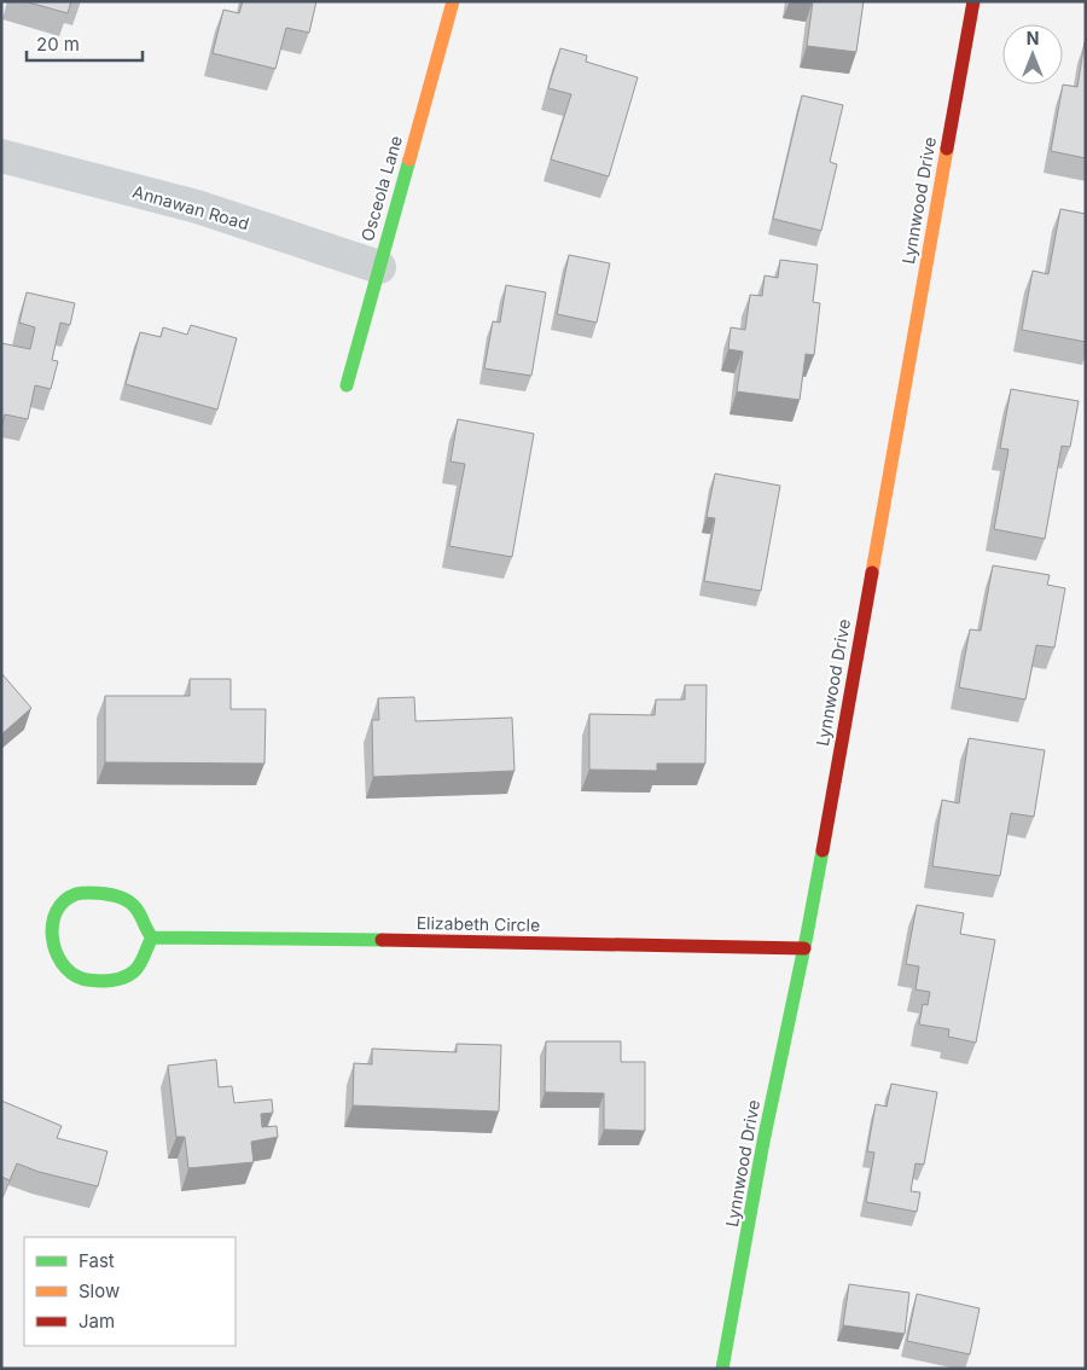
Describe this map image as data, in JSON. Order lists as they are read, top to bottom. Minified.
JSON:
{"streets":{"street":["Osceola Lane","Lynnwood Drive","Annawan Road","Elizabeth Circle"]},"crossings":[["Osceola Lane","Annawan Road"],["Lynnwood Drive","Elizabeth Circle"]],"legend":["Fast","Slow","Jam"],"scale_bar":"20 m","north":"top"}
